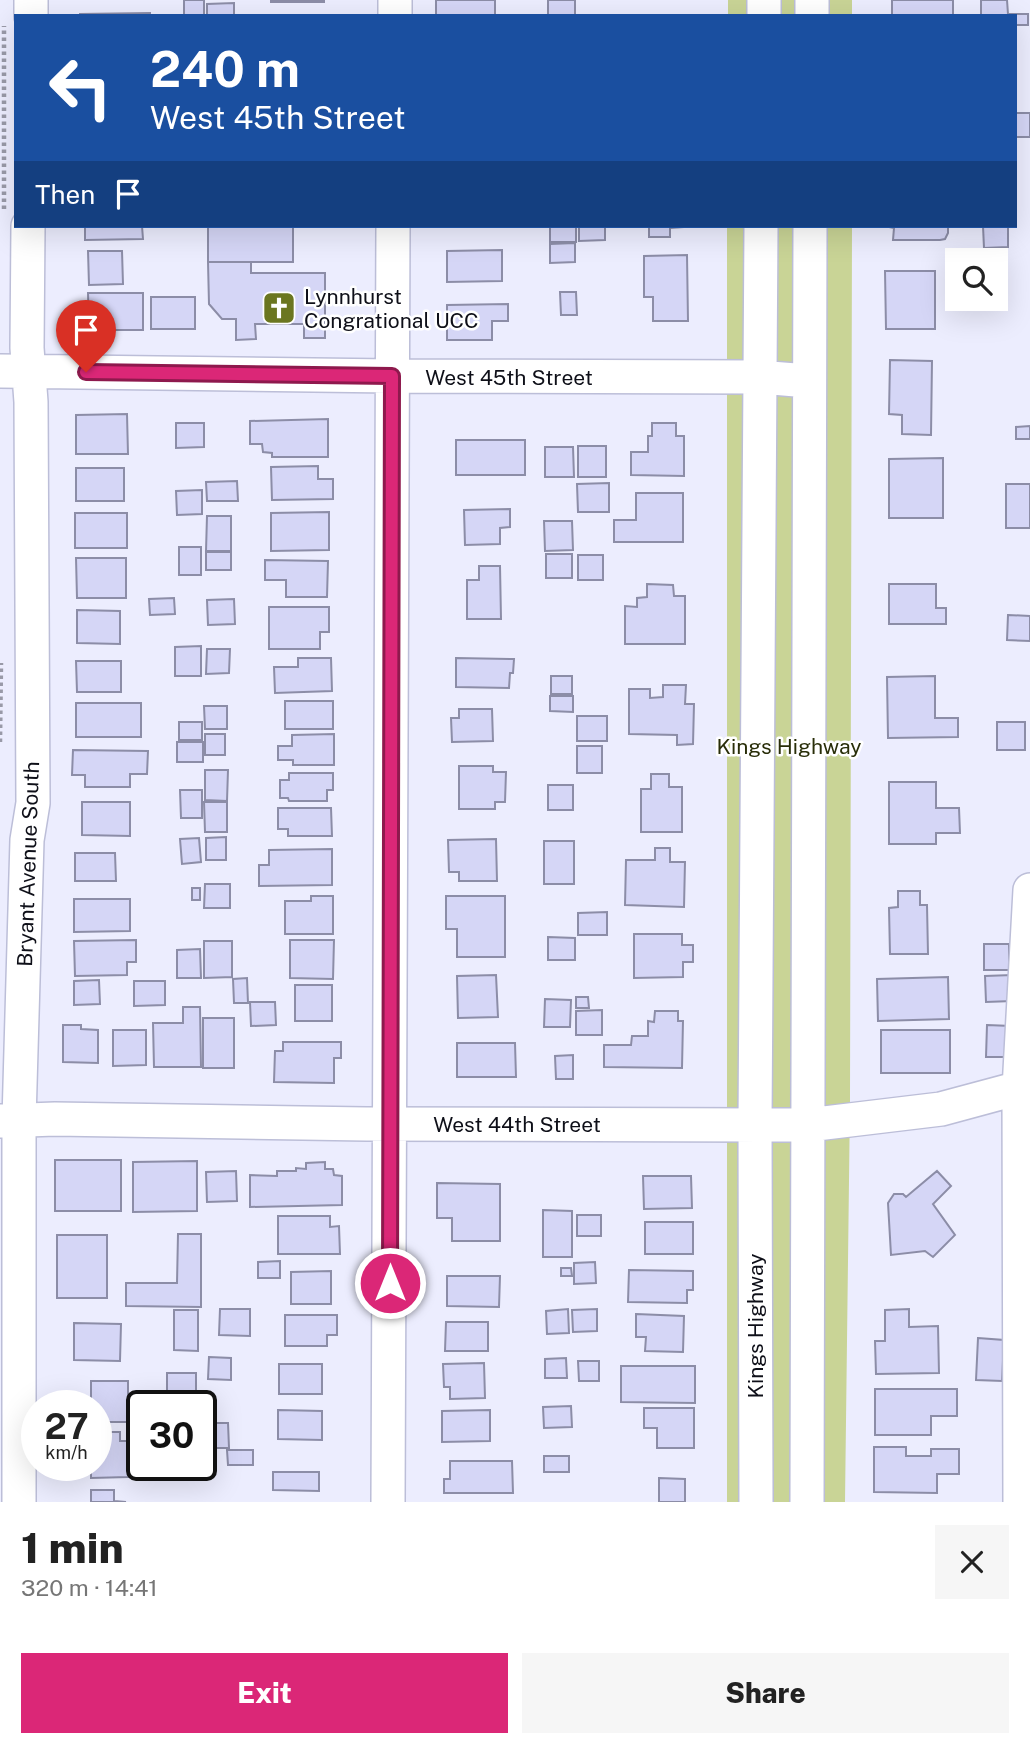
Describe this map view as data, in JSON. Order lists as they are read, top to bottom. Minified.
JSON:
{"streets":{"street":["West 45th Street","Bryant Avenue South","West 44th Street","Kings Highway"]},"crossings":[["West 45th Street","Bryant Avenue South"],["West 45th Street","Kings Highway"],["Bryant Avenue South","West 44th Street"],["West 44th Street","Kings Highway"]],"parks":["Kings Highway"],"places":{"church":["Lynnhurst Congrational UCC"]},"page":{"turn":["240 m","West 45th Street"],"then":"Then","speed":"27 km/h","limit":"30","heading":["1 min","320 m · 14:41"],"buttons":["Exit","Share"]}}
